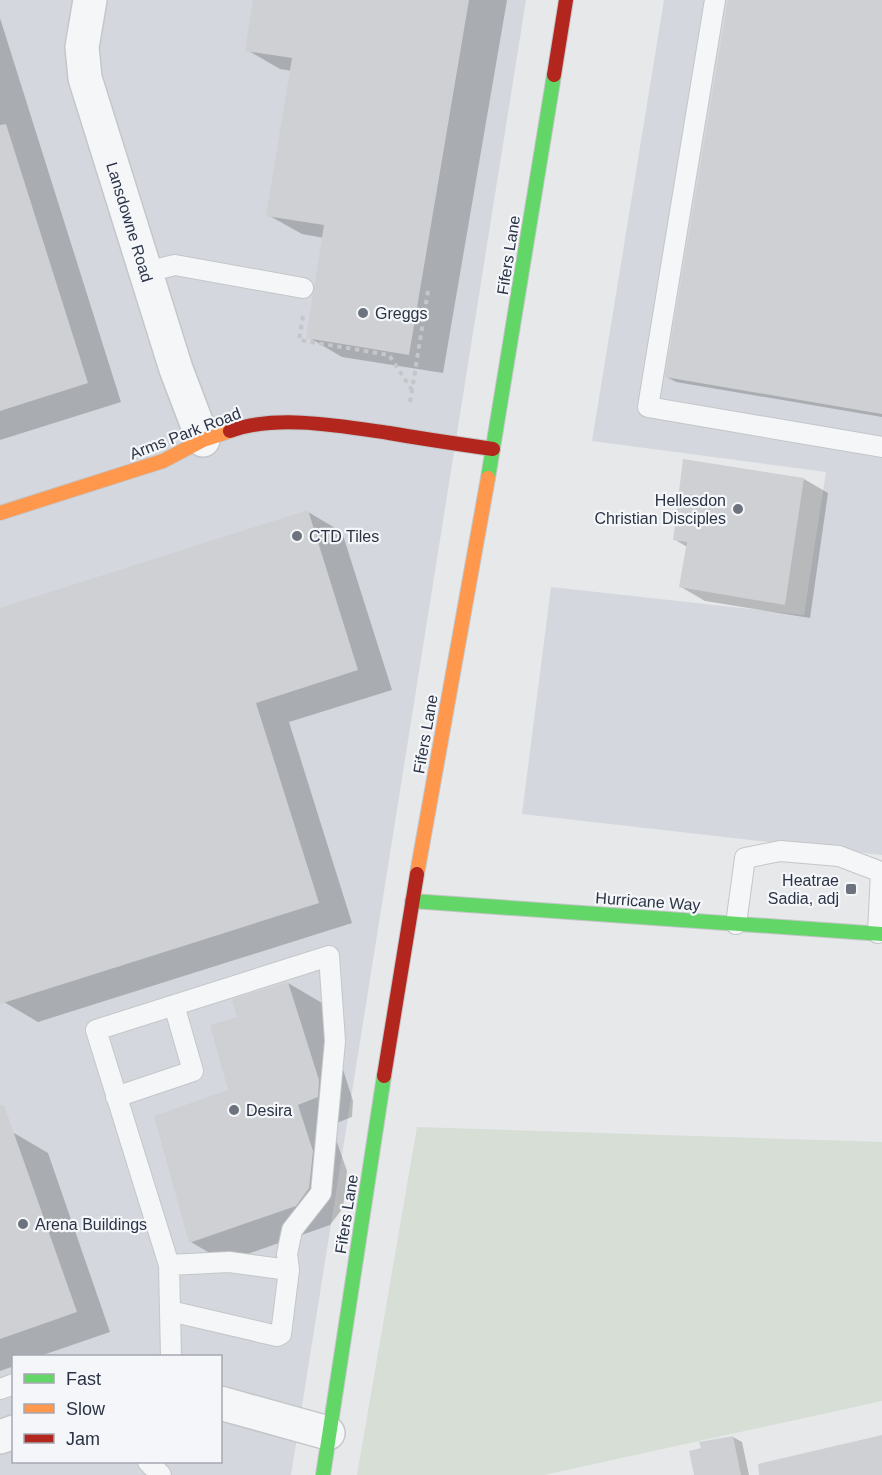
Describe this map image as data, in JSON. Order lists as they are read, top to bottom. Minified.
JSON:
{"streets":{"street":["Lansdowne Road","Fifers Lane","Arms Park Road","Hurricane Way"]},"crossings":[["Lansdowne Road","Arms Park Road"],["Fifers Lane","Arms Park Road"],["Fifers Lane","Hurricane Way"]],"places":{"other":["Greggs","Hellesdon Christian Disciples","CTD Tiles","Desira","Arena Buildings"],"transit":["Heatrae Sadia, adj"]},"legend":["Fast","Slow","Jam"]}
